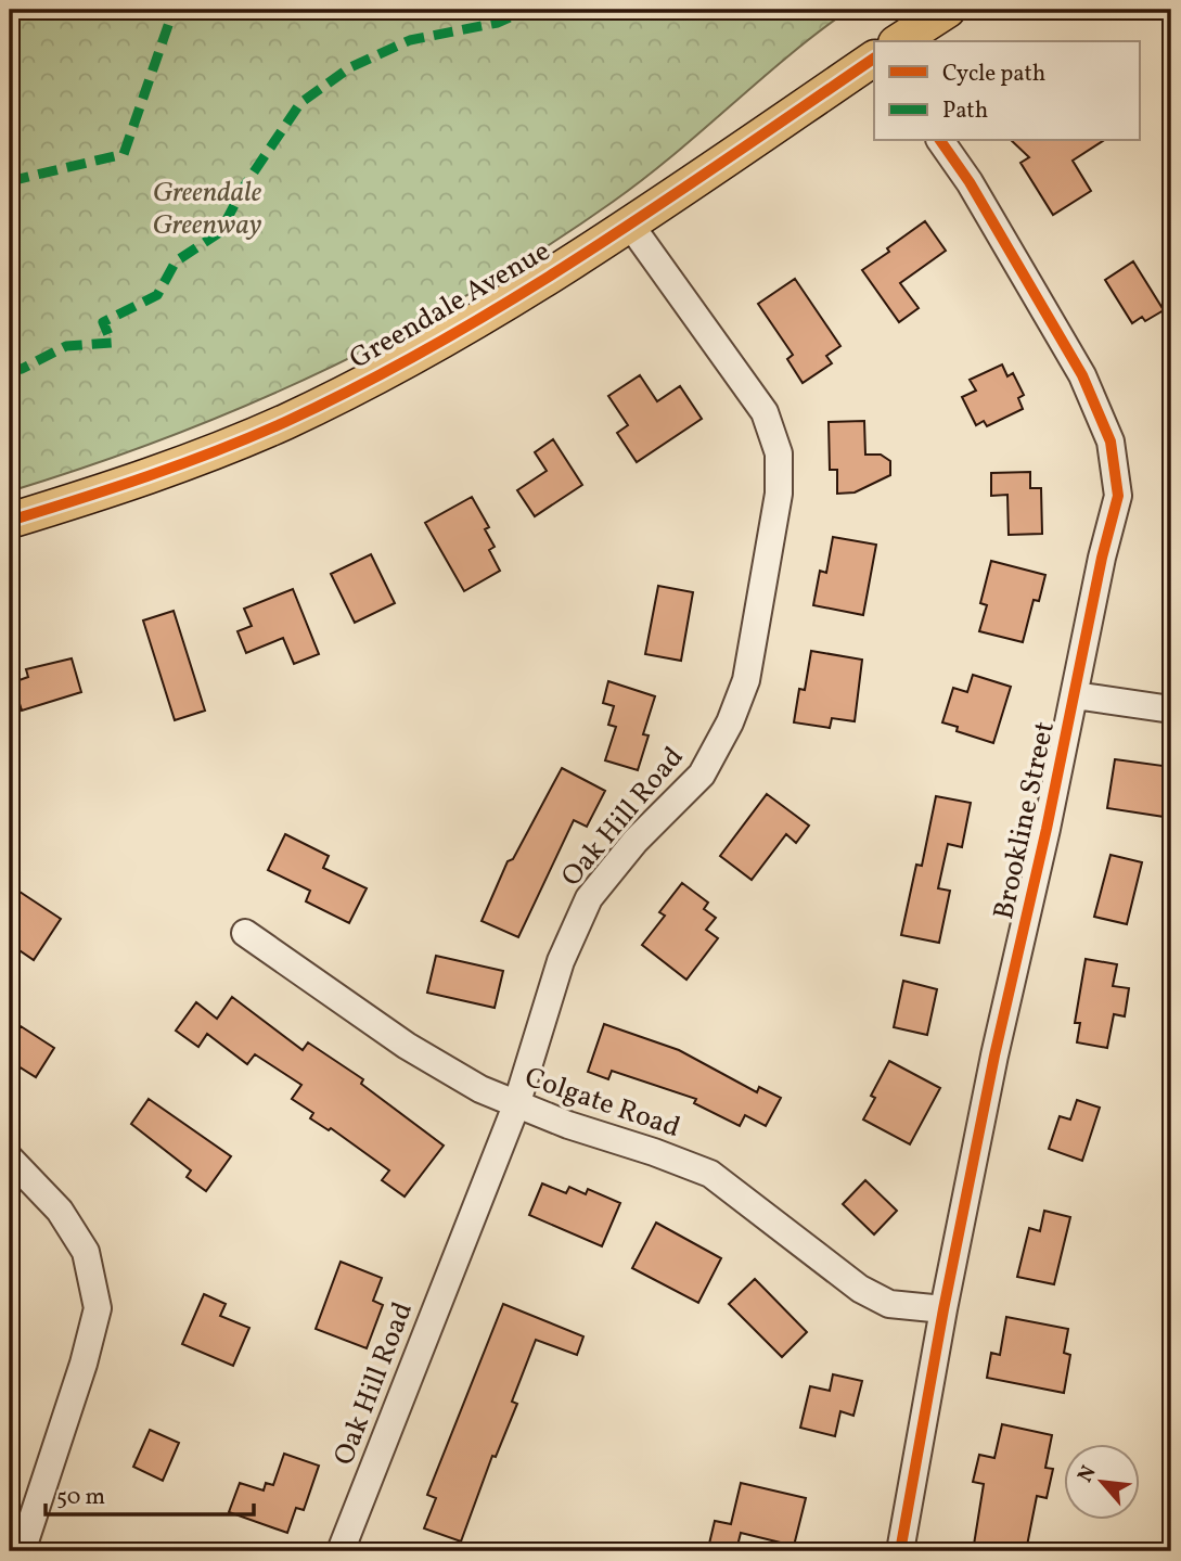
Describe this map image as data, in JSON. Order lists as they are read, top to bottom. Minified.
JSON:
{"streets":{"main road":["Greendale Avenue"],"street":["Oak Hill Road","Brookline Street","Colgate Road"]},"crossings":[["Greendale Avenue","Oak Hill Road"],["Oak Hill Road","Colgate Road"],["Brookline Street","Colgate Road"]],"parks":["Greendale Greenway"],"legend":["Cycle path","Path"],"scale_bar":"50 m","north":"top left"}
